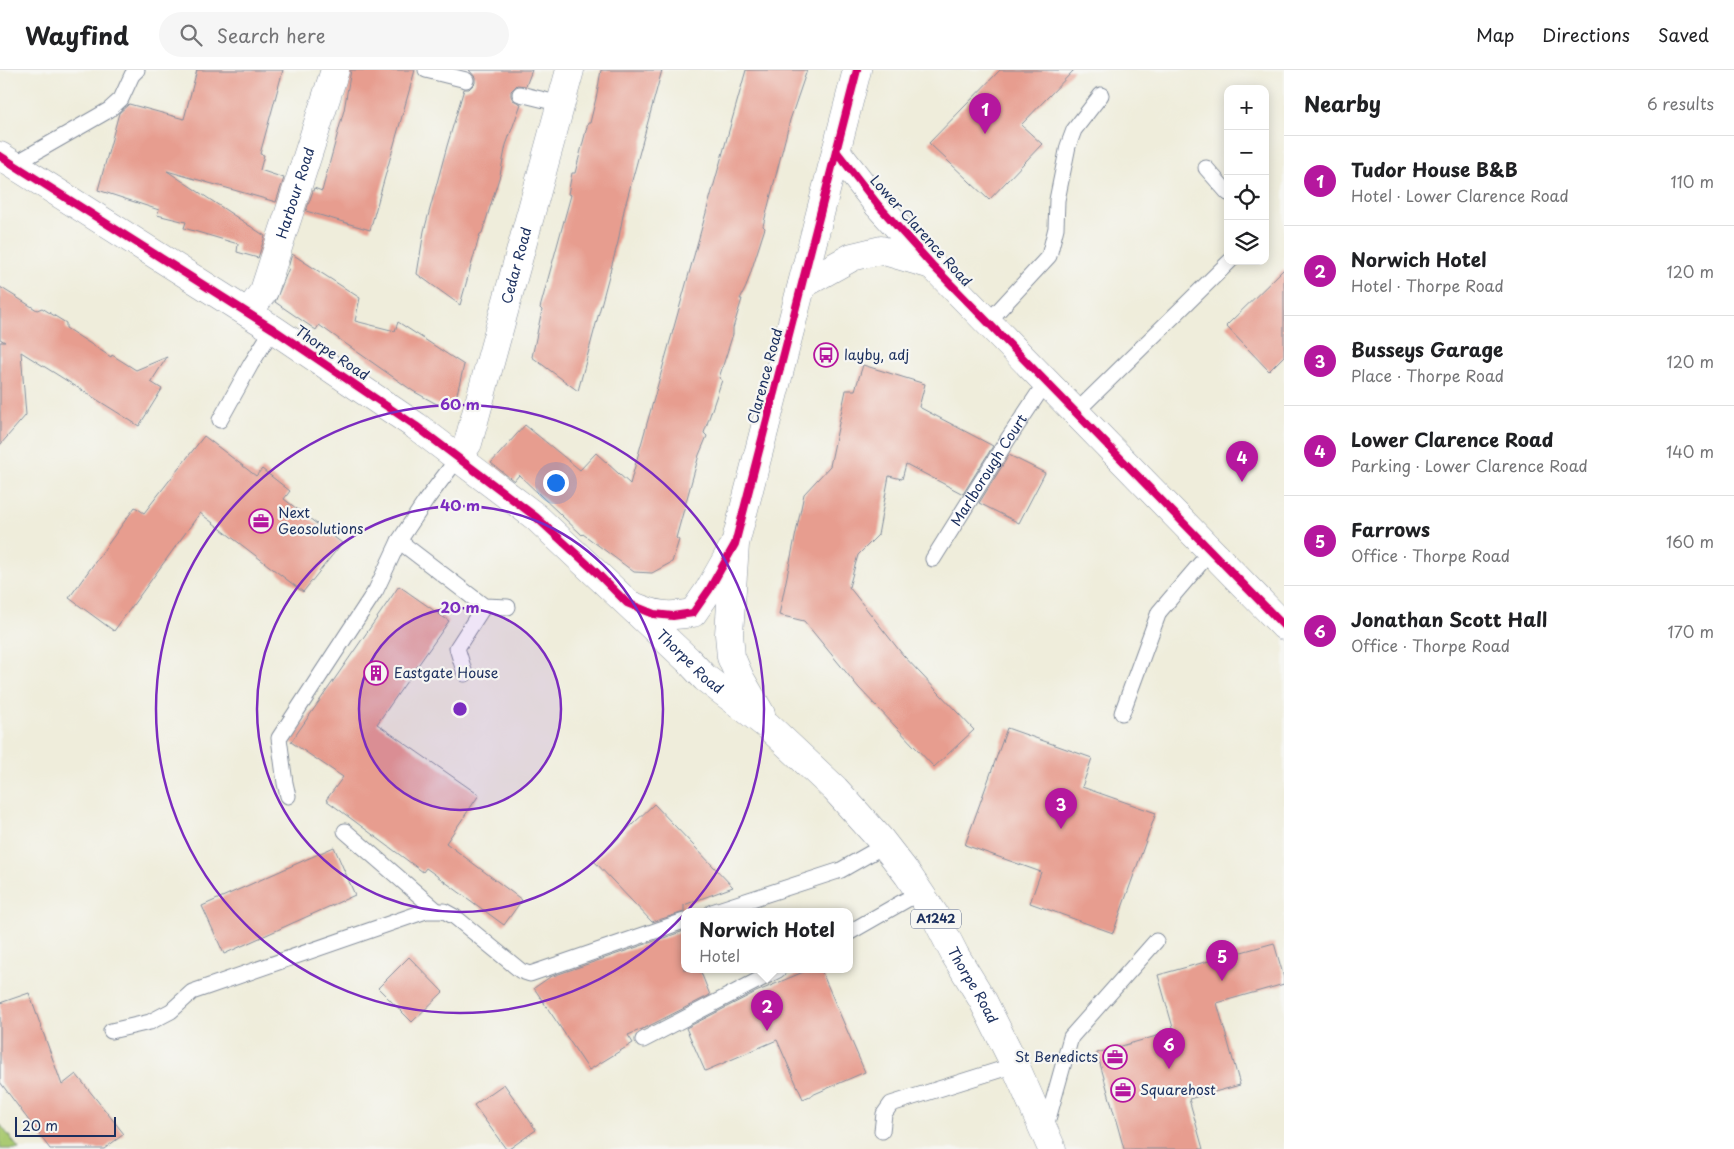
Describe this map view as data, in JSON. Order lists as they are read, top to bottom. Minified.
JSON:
{"streets":{"main road":["Harbour Road","Lower Clarence Road","Cedar Road","Thorpe Road","Clarence Road","A1242"],"lane":["Marlborough Court"]},"crossings":[["Harbour Road","Thorpe Road"],["Lower Clarence Road","Clarence Road"],["Lower Clarence Road","Marlborough Court"],["Cedar Road","Thorpe Road"],["Thorpe Road","Clarence Road"]],"places":{"bus stop":["layby, adj"],"office":["Next Geosolutions","St Benedicts","Squarehost"],"building":["Eastgate House"]},"scale_bar":"20 m","page":{"header":"Wayfind","search":"Search here","nav":["Map","Directions","Saved"],"heading":["Nearby","6 results"],"map_buttons":["+","−"],"pins":["1","4","3","5","2","6"],"list":[{"mark":"1","name":"Tudor House B&B","note":"Hotel · Lower Clarence Road","value":"110 m"},{"mark":"2","name":"Norwich Hotel","note":"Hotel · Thorpe Road","value":"120 m"},{"mark":"3","name":"Busseys Garage","note":"Place · Thorpe Road","value":"120 m"},{"mark":"4","name":"Lower Clarence Road","note":"Parking · Lower Clarence Road","value":"140 m"},{"mark":"5","name":"Farrows","note":"Office · Thorpe Road","value":"160 m"},{"mark":"6","name":"Jonathan Scott Hall","note":"Office · Thorpe Road","value":"170 m"}],"popup":["Norwich Hotel","Hotel"],"scale":"20 m"},"rings":["60 m","40 m","20 m"]}
